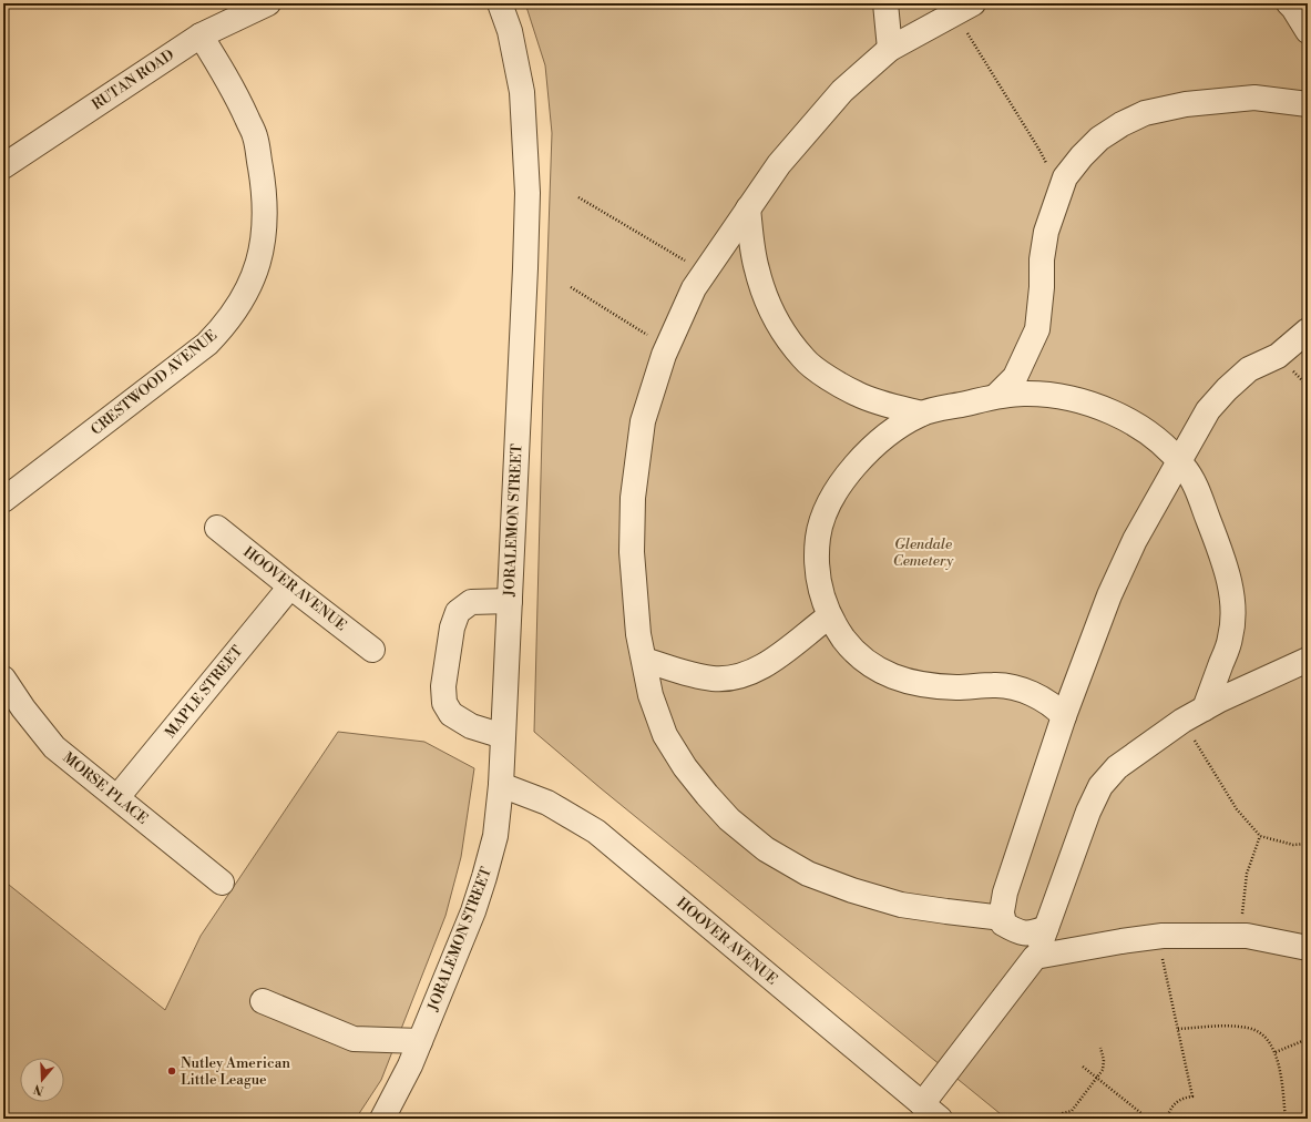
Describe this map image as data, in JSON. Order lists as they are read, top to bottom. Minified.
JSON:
{"streets":{"street":["RUTAN ROAD","CRESTWOOD AVENUE","JORALEMON STREET","HOOVER AVENUE","MAPLE STREET","MORSE PLACE"]},"crossings":[["RUTAN ROAD","CRESTWOOD AVENUE"],["JORALEMON STREET","HOOVER AVENUE"],["HOOVER AVENUE","MAPLE STREET"],["MAPLE STREET","MORSE PLACE"]],"parks":["Glendale Cemetery"],"places":["Nutley American Little League"],"north":"bottom"}
